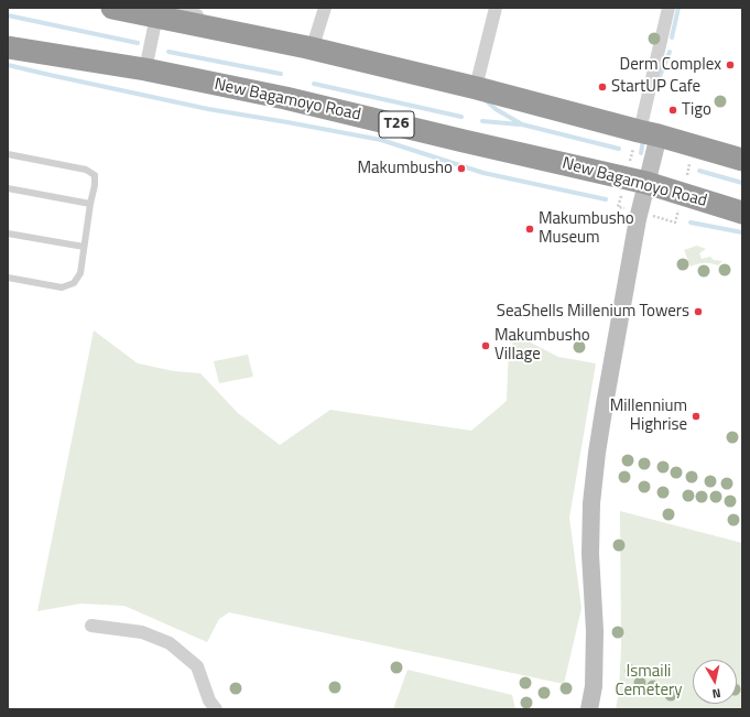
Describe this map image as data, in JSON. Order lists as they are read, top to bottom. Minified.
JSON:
{"streets":{"highway":["New Bagamoyo Road","T26"]},"parks":["Ismaili Cemetery"],"places":["Derm Complex","StartUP Cafe","Tigo","Makumbusho","Makumbusho Museum","SeaShells Millenium Towers","Makumbusho Village","Millennium Highrise"],"north":"bottom"}
